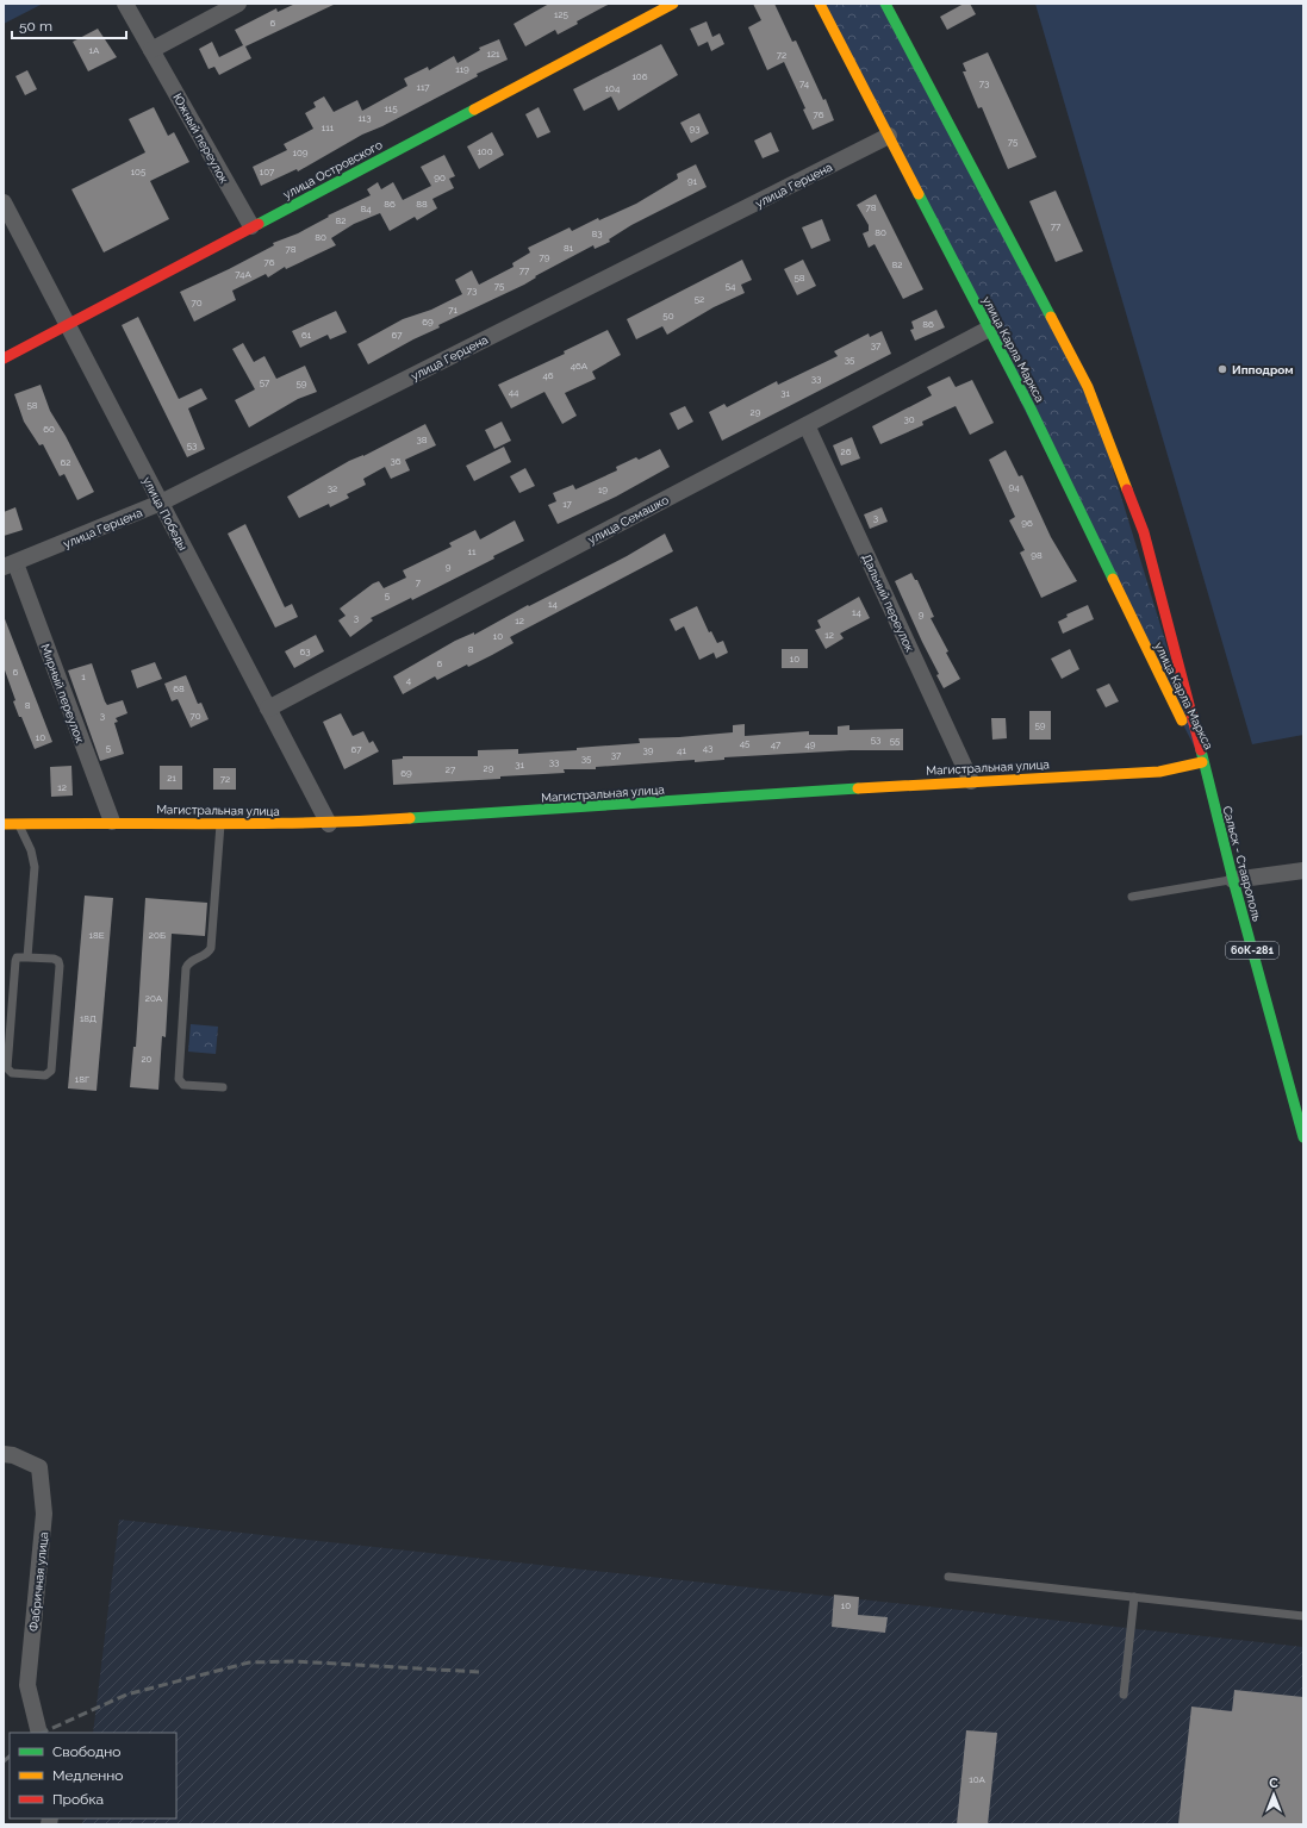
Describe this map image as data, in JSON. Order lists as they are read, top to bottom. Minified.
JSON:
{"streets":{"main road":["улица Островского","улица Карла Маркса","Магистральная улица","Сальск - Ставрополь","60К-281"],"street":["Южный переулок","улица Герцена","улица Победы","улица Семашко","Дальний переулок","Мирный переулок","Фабричная улица"]},"crossings":[["Южный переулок","улица Островского"],["улица Островского","улица Победы"],["улица Герцена","улица Карла Маркса"],["улица Герцена","улица Победы"],["улица Герцена","Мирный переулок"],["улица Карла Маркса","улица Семашко"],["улица Карла Маркса","Магистральная улица"],["улица Карла Маркса","Сальск - Ставрополь"],["улица Победы","улица Семашко"],["улица Победы","Магистральная улица"],["улица Семашко","Дальний переулок"],["Дальний переулок","Магистральная улица"],["Мирный переулок","Магистральная улица"],["Магистральная улица","Сальск - Ставрополь"]],"places":["Ипподром"],"house_numbers":["125","6","1А","121","72","119","106","74","73","117","104","115","76","113","111","93","75","100","109","105","107","90","91","86","88","78","84","82","77","80","83","80","81","78","79","76","82","77","74А","58","75","54","73","52","70","71","50","69","86","61","67","37","35","46А","46","33","57","59","44","31","58","29","30","60","38","53","26","36","62","94","32","19","17","3","96","11","98","9","7","5","14","14","9","3","12","12","10","8","63","10","6","6","1","4","68","8","3","70","59","10","53","55","45","47","49","5","43","67","39","41","37","35","33","31","29","27","69","21","72","12","18Е","20Б","20А","18Д","20","18Г","10","10А"],"legend":["Свободно","Медленно","Пробка"],"scale_bar":"50 m","north":"top"}
